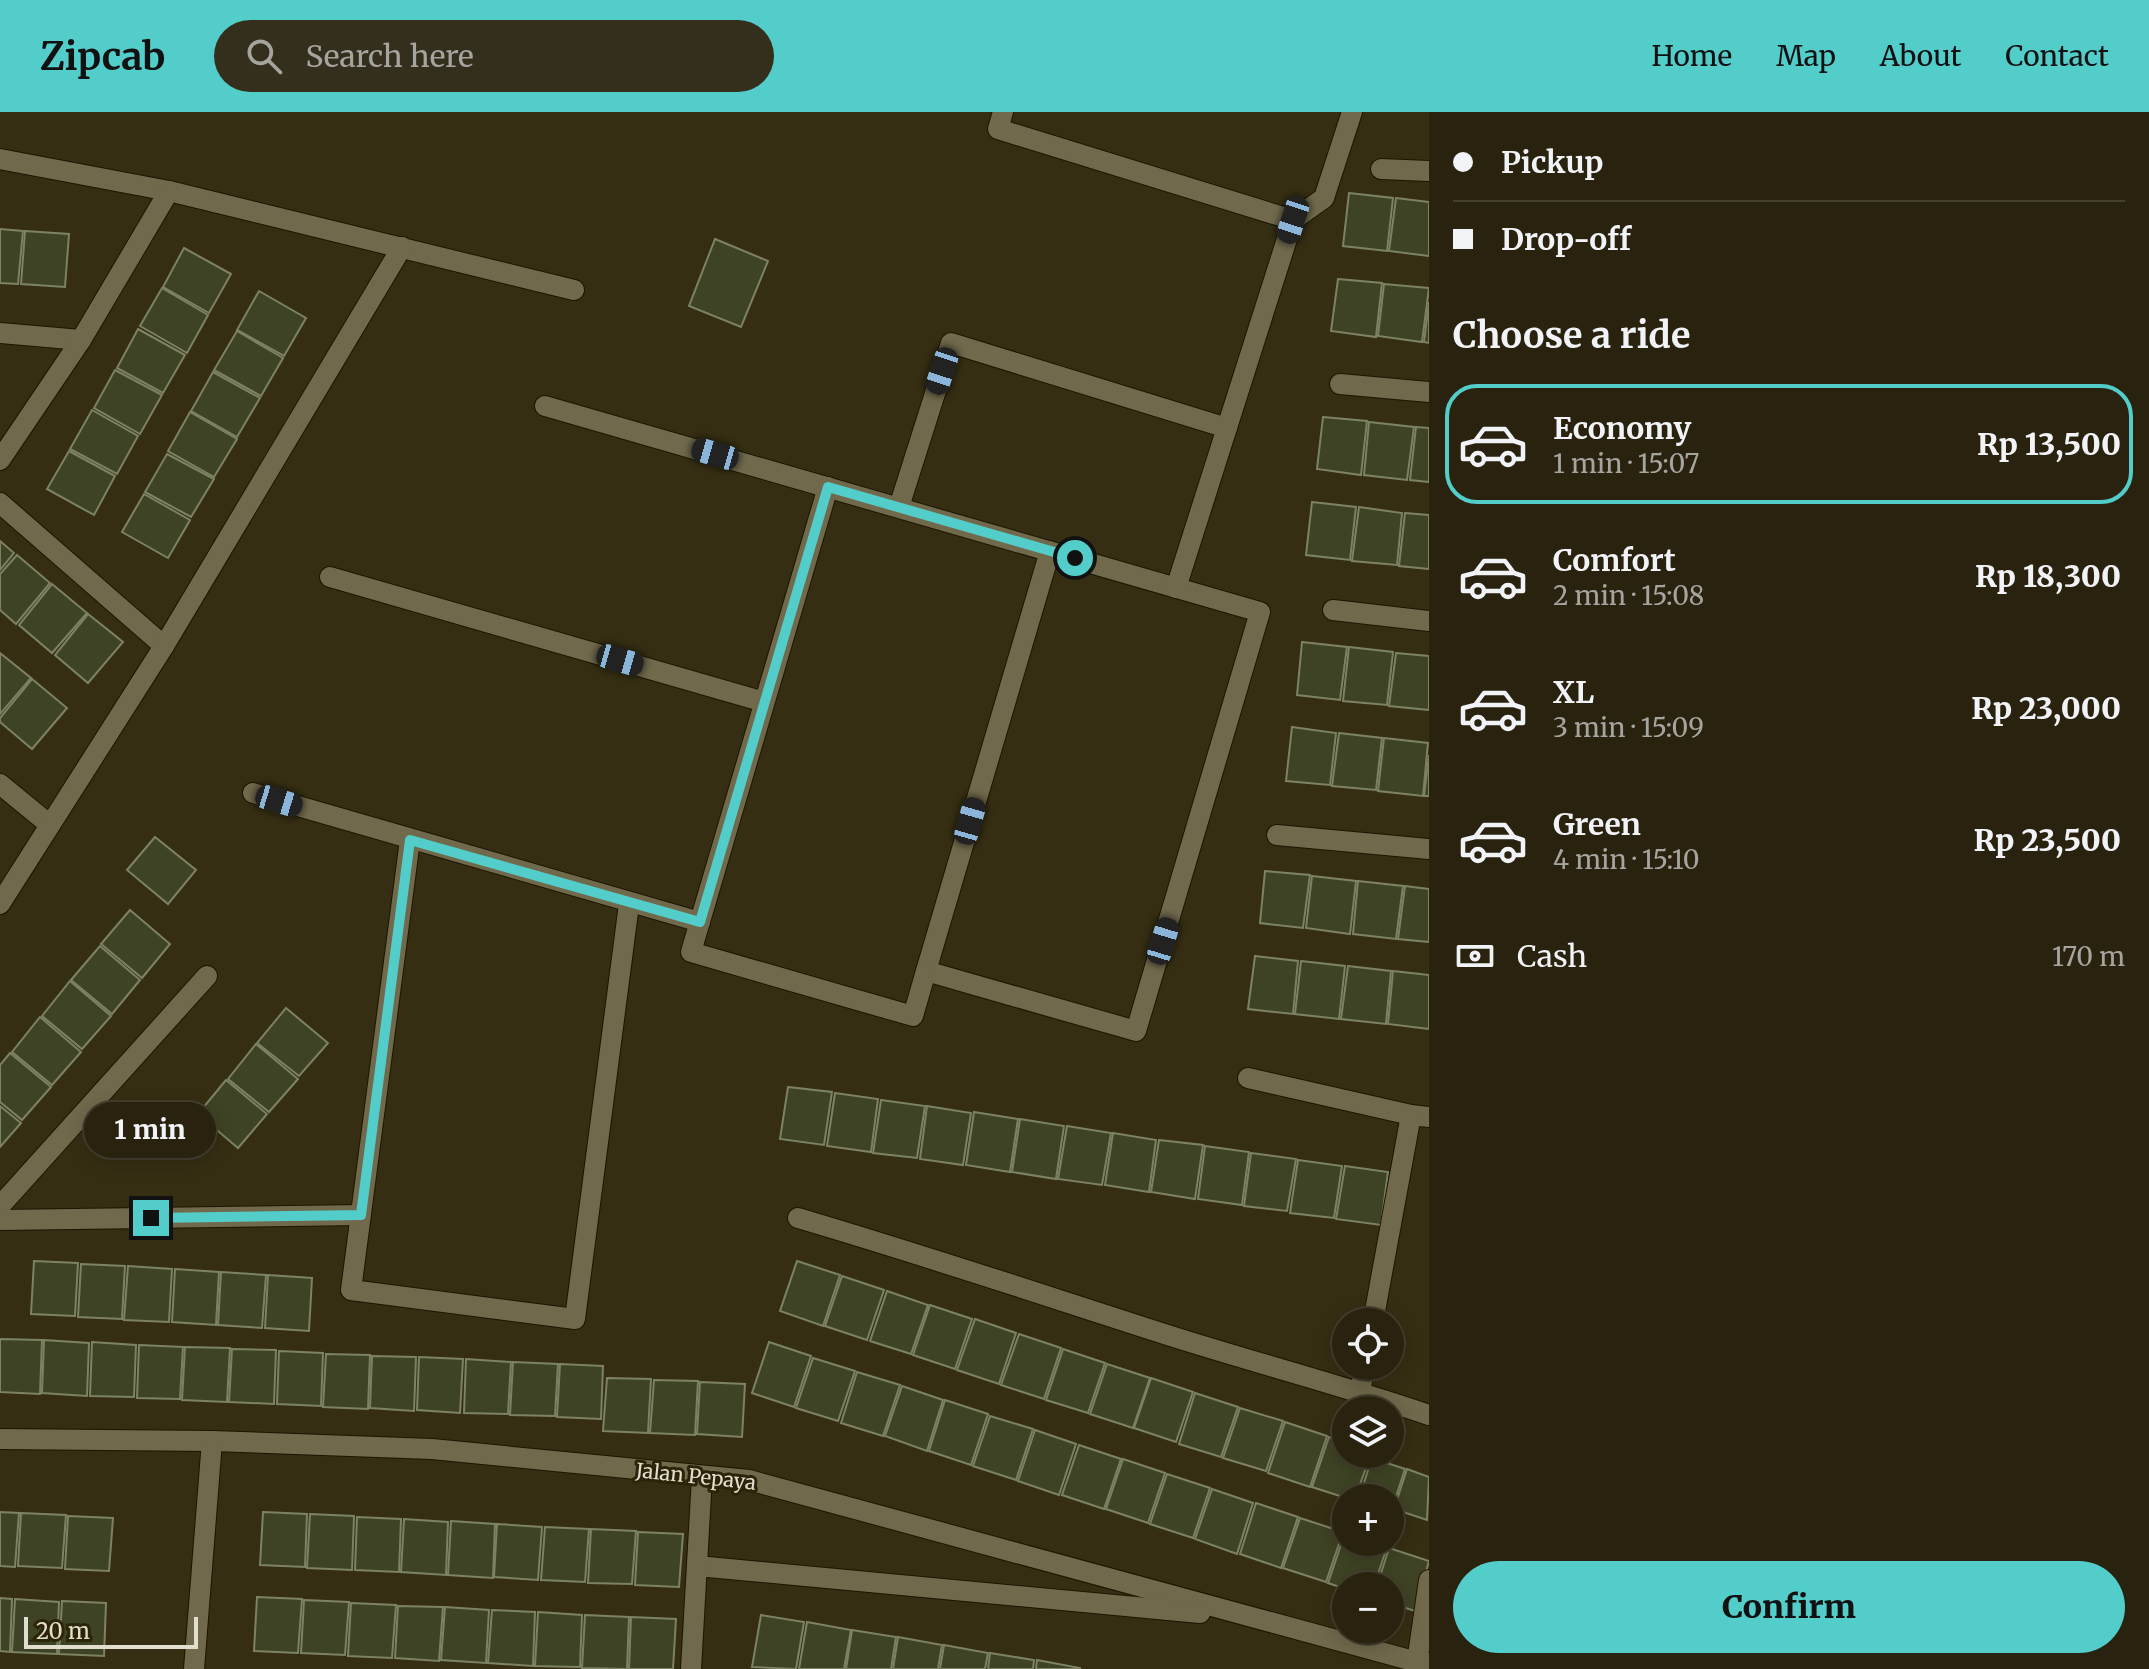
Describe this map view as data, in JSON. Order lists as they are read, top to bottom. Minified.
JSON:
{"streets":{"street":["Jalan Pepaya"]},"scale_bar":"20 m","page":{"header":"Zipcab","search":"Search here","nav":["Home","Map","About","Contact"],"banner":["Pickup","Drop-off"],"heading":"Choose a ride","list":[{"name":"Economy","note":"1 min · 15:07","value":"Rp 13,500"},{"name":"Comfort","note":"2 min · 15:08","value":"Rp 18,300"},{"name":"XL","note":"3 min · 15:09","value":"Rp 23,000"},{"name":"Green","note":"4 min · 15:10","value":"Rp 23,500"}],"pay":["Cash","170 m"],"bubble":"1 min","map_buttons":["+","−"],"buttons":"Confirm","scale":"20 m"}}
